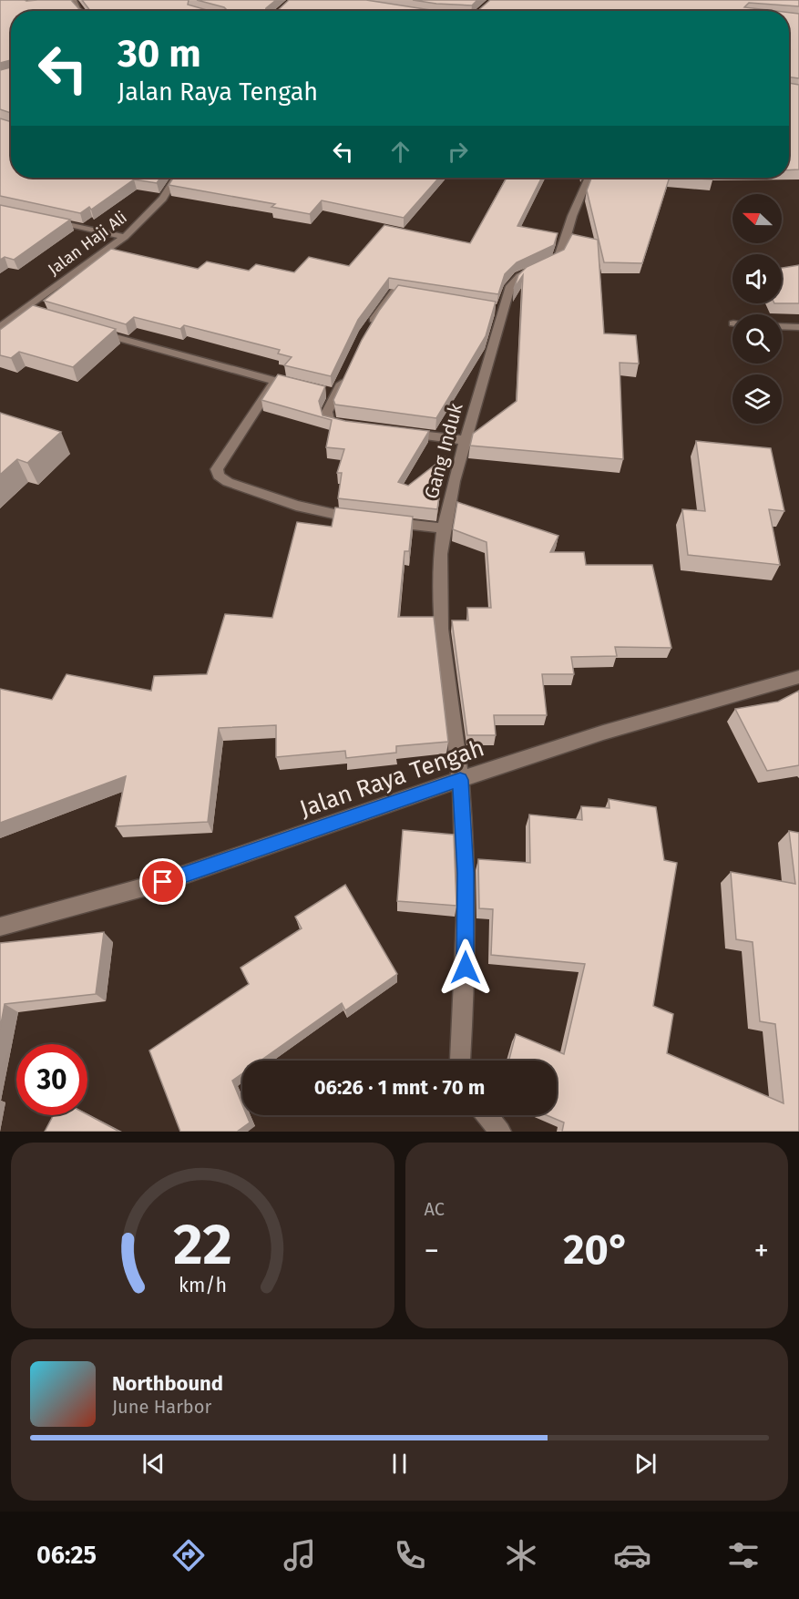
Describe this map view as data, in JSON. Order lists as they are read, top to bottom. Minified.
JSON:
{"streets":{"street":["Jalan Haji Ali","Gang Induk","Jalan Raya Tengah"]},"crossings":[["Gang Induk","Jalan Raya Tengah"]],"north":"left","page":{"turn":["30 m","Jalan Raya Tengah"],"limit":"30","trip":"06:26 · 1 mnt · 70 m","tile":"AC","heat":["−","20°","+"],"song":["Northbound","June Harbor"],"tabs":"06:25","gauge":["22","km/h"]}}
